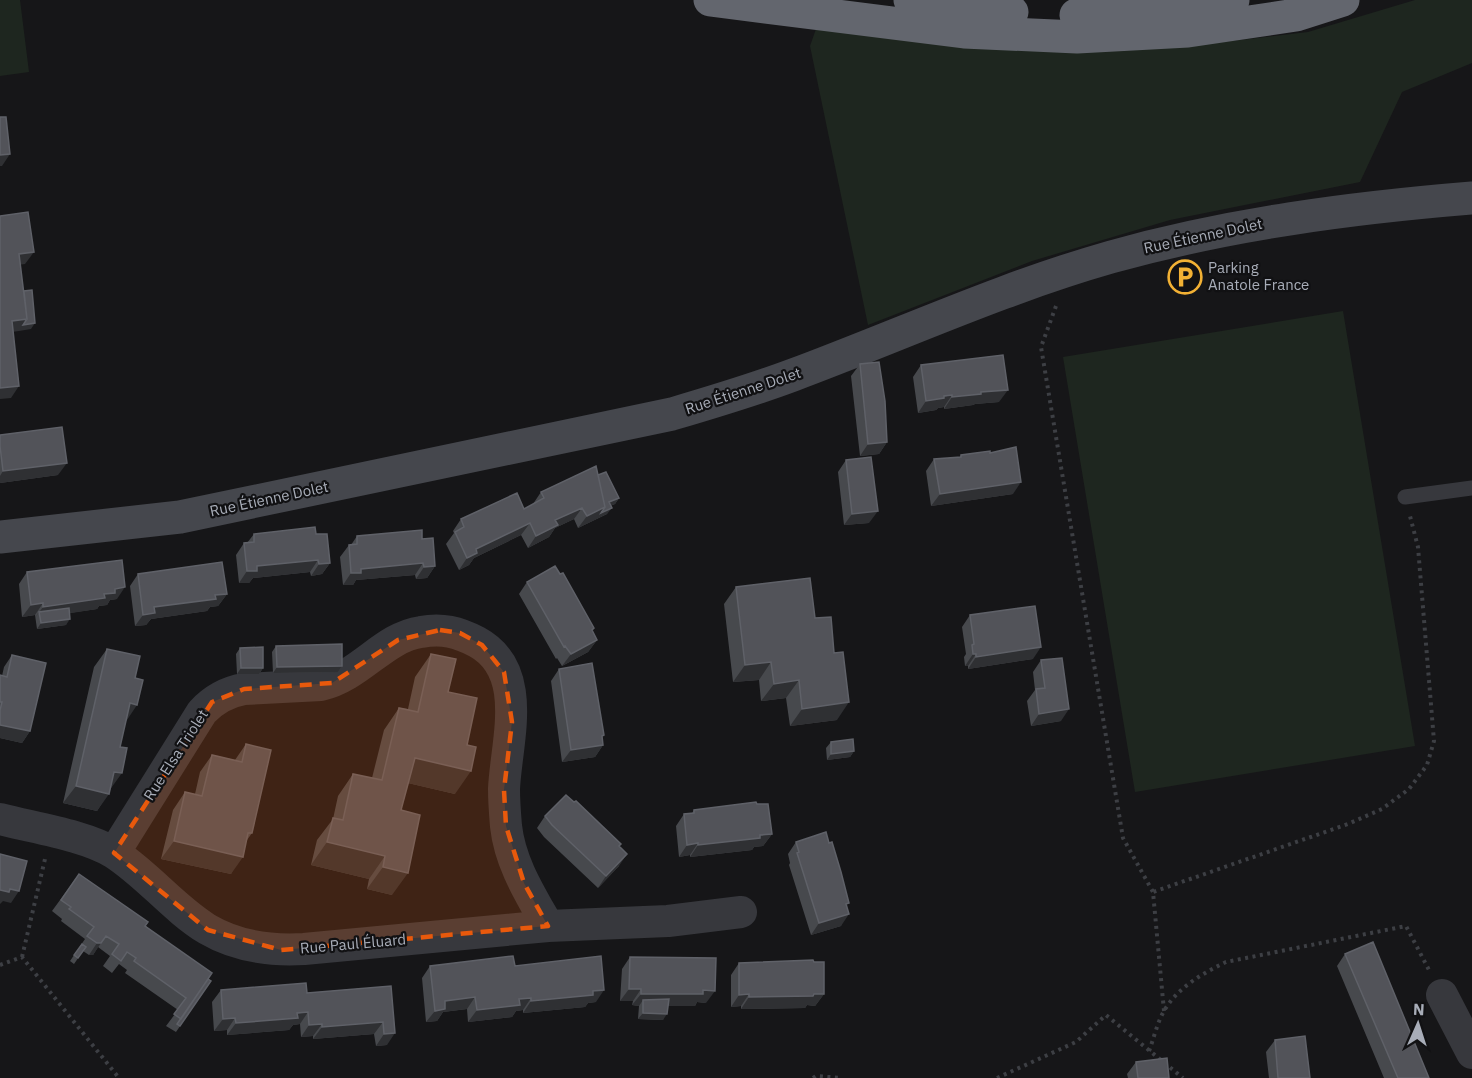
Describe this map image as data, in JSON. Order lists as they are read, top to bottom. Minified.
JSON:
{"streets":{"street":["Rue Étienne Dolet","Rue Elsa Triolet","Rue Paul Éluard"]},"crossings":[["Rue Elsa Triolet","Rue Paul Éluard"]],"places":{"parking":["Parking Anatole France"]},"north":"top"}
